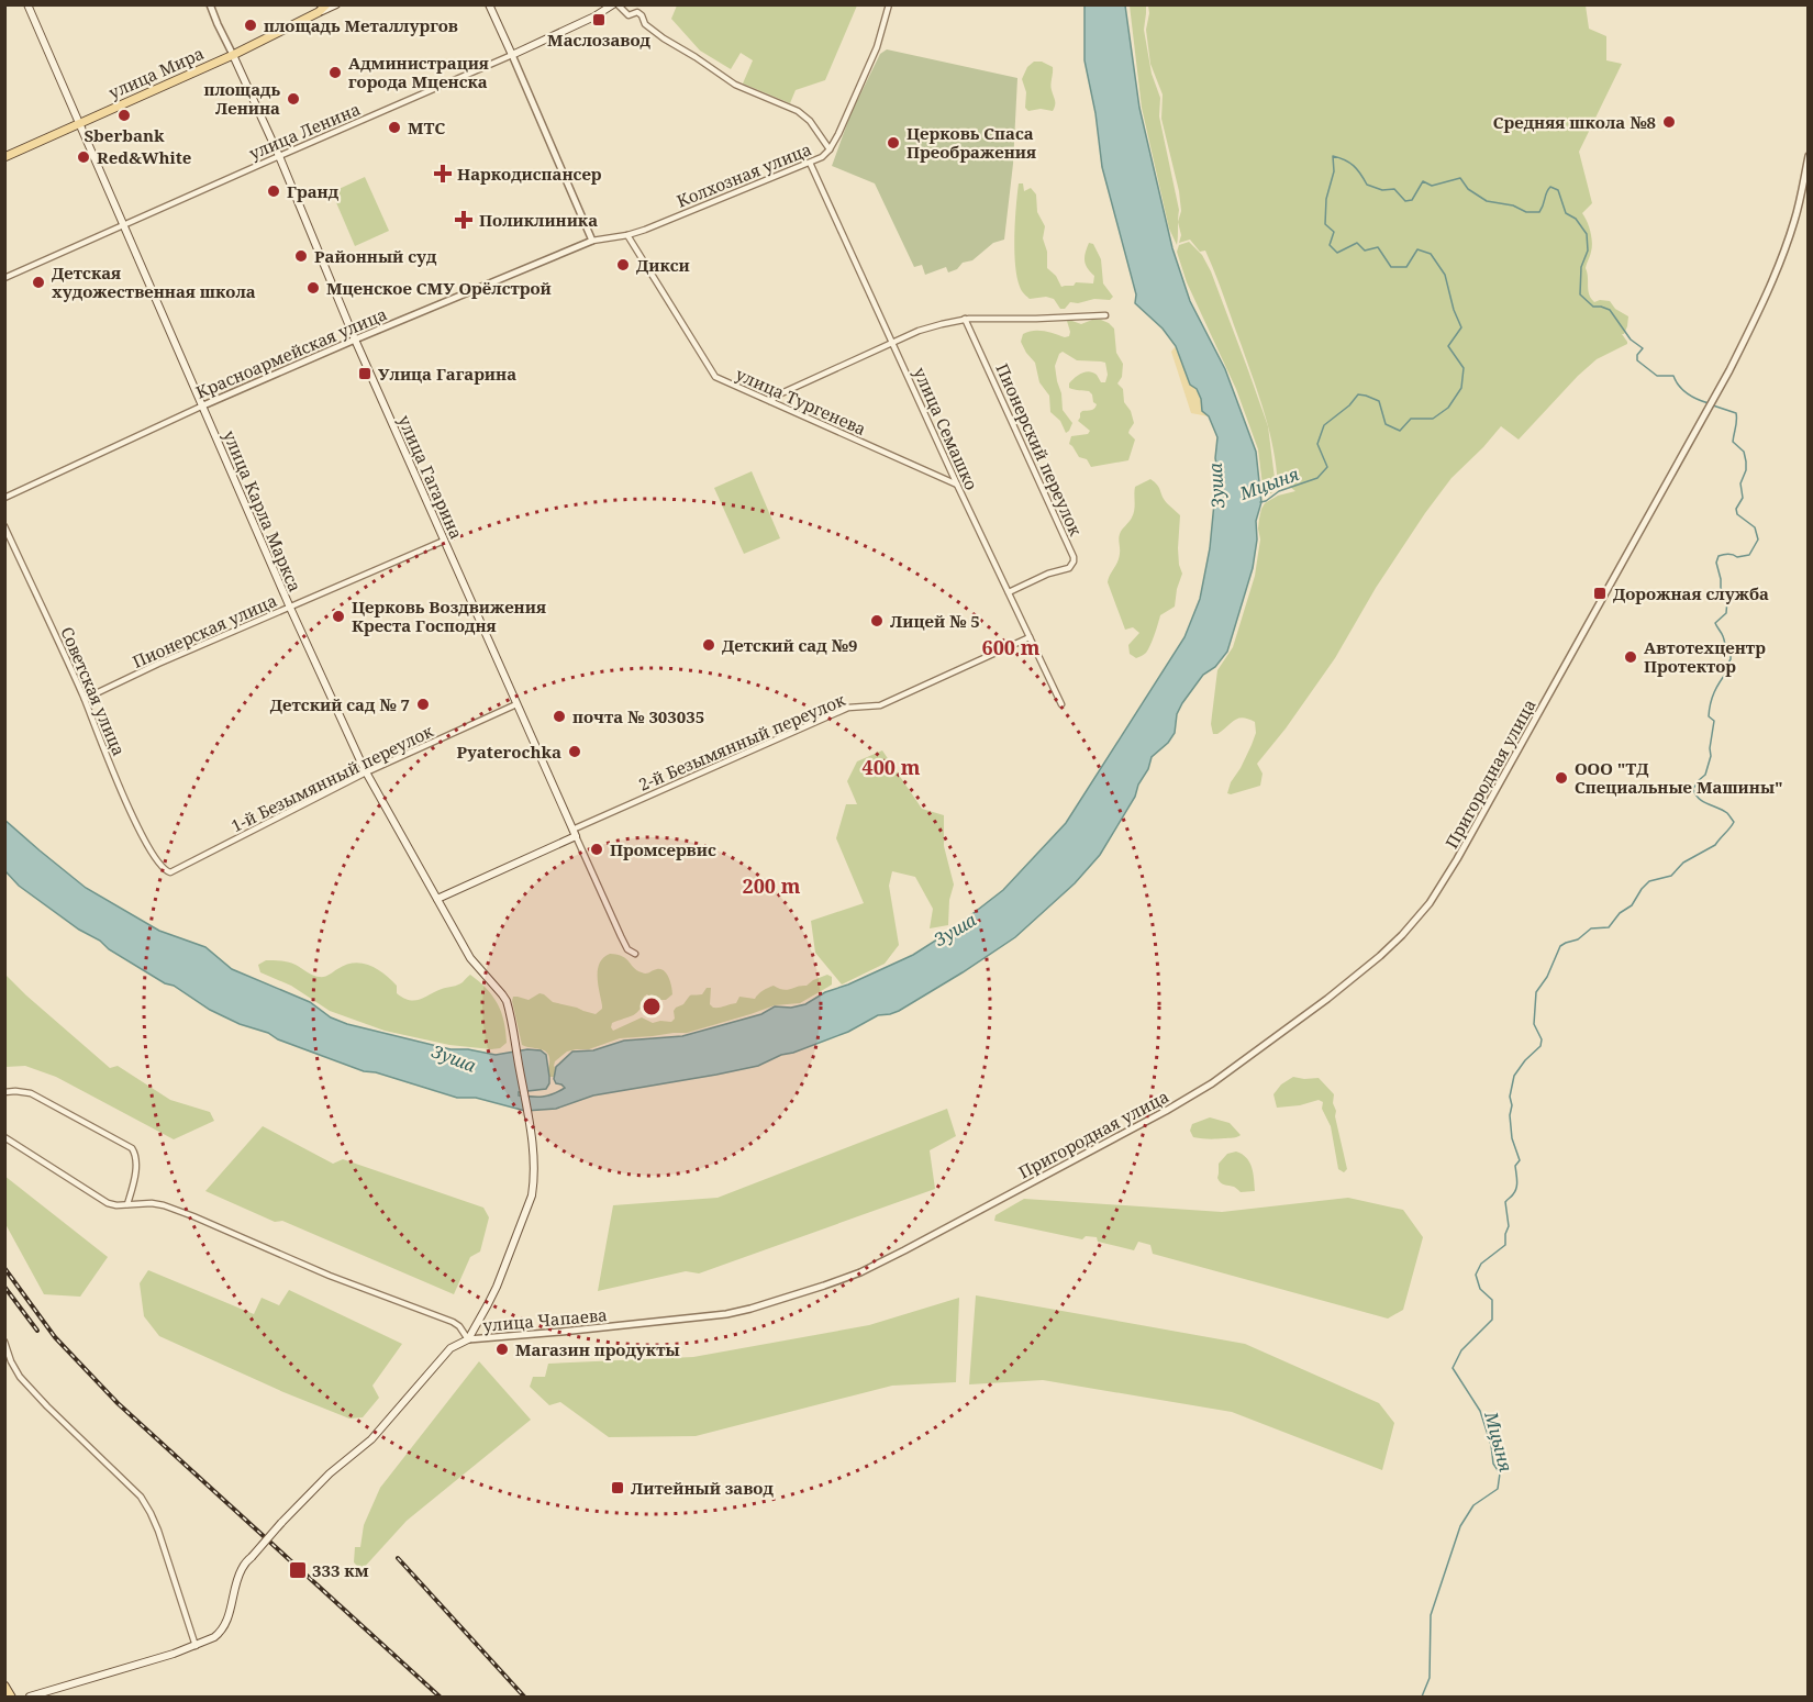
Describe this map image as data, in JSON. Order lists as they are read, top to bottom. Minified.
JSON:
{"streets":{"main road":["улица Мира","улица Ленина","улица Гагарина","улица Карла Маркса","2-й Безымянный переулок"],"street":["Колхозная улица","Красноармейская улица","улица Тургенева","улица Семашко","Пионерский переулок","Пионерская улица","Советская улица","Пригородная улица","1-й Безымянный переулок","улица Чапаева"]},"crossings":[["улица Мира","улица Гагарина"],["улица Мира","улица Карла Маркса"],["улица Ленина","улица Гагарина"],["улица Ленина","улица Карла Маркса"],["Колхозная улица","Красноармейская улица"],["Колхозная улица","улица Тургенева"],["Колхозная улица","улица Семашко"],["Красноармейская улица","улица Гагарина"],["Красноармейская улица","улица Карла Маркса"],["улица Тургенева","улица Семашко"],["улица Семашко","Пионерский переулок"],["улица Семашко","2-й Безымянный переулок"],["улица Гагарина","Пионерская улица"],["улица Гагарина","2-й Безымянный переулок"],["улица Гагарина","1-й Безымянный переулок"],["улица Карла Маркса","Пионерская улица"],["улица Карла Маркса","2-й Безымянный переулок"],["улица Карла Маркса","1-й Безымянный переулок"],["улица Карла Маркса","улица Чапаева"],["Пионерская улица","Советская улица"],["Советская улица","1-й Безымянный переулок"],["Пригородная улица","улица Чапаева"]],"water":["Мцыня","Зуша"],"places":{"transit":["Маслозавод","Улица Гагарина","Дорожная служба","Литейный завод","333 км"],"other":["площадь Металлургов","Администрация города Мценска","площадь Ленина","Sberbank","Средняя школа №8","МТС","Церковь Спаса Преображения","Red&White","Гранд","Районный суд","Дикси","Детская художественная школа","Мценское СМУ Орёлстрой","Церковь Воздвижения Креста Господня","Лицей № 5","Детский сад №9","Автотехцентр Протектор","Детский сад № 7","почта № 303035","Pyaterochka","ООО \"ТД Специальные Машины\"","Промсервис","Магазин продукты"],"health":["Наркодиспансер","Поликлиника"]},"rings":["600 m","400 m","200 m"]}
